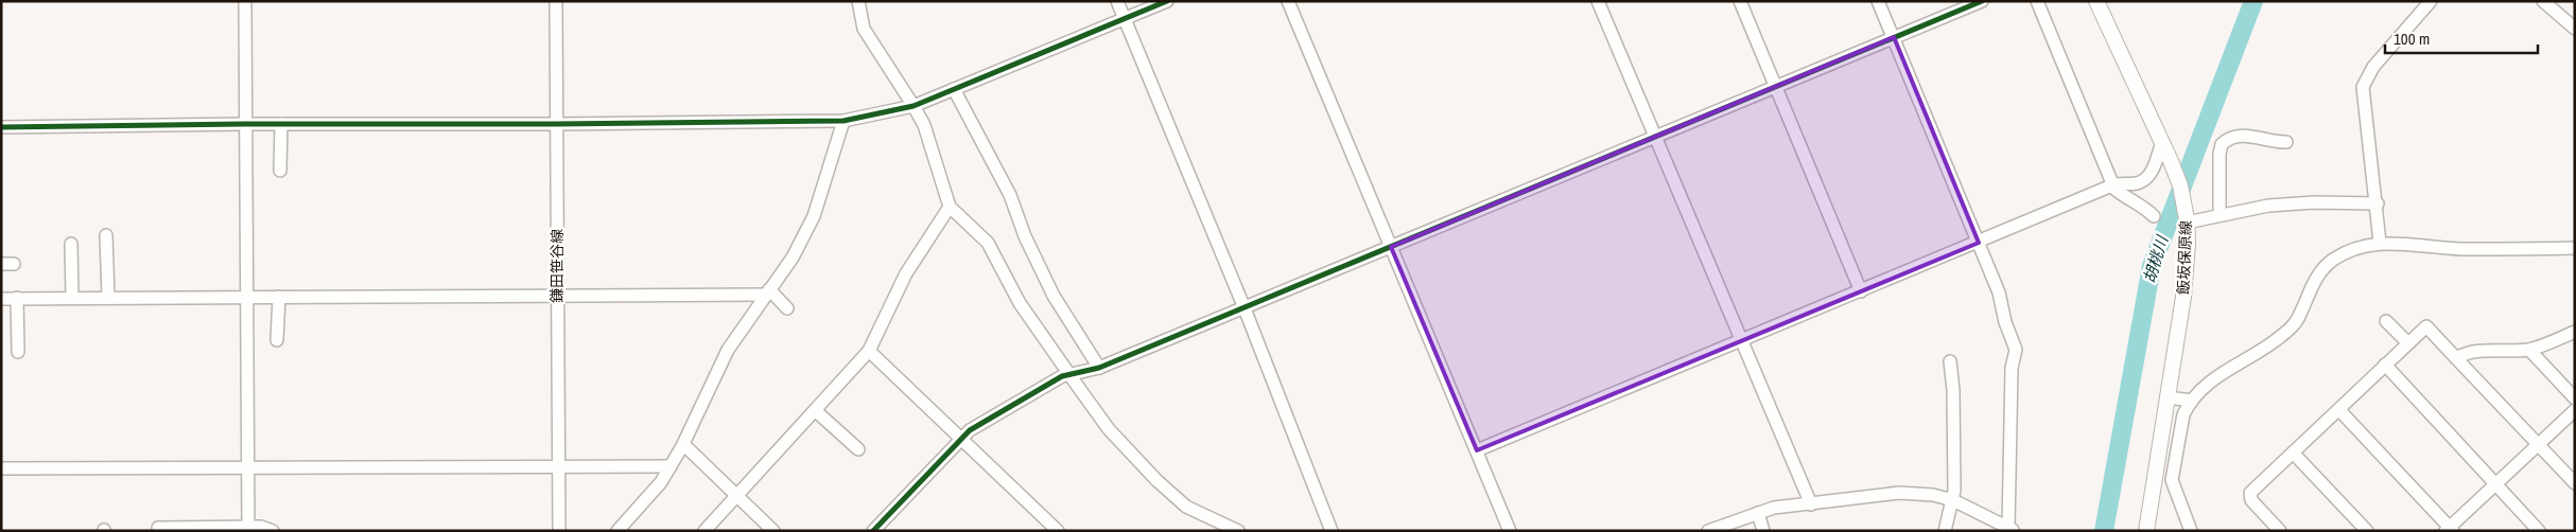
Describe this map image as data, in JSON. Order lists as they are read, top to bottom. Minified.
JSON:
{"streets":{"main road":["飯坂保原線"],"street":["鎌田笹谷線"]},"water":["胡桃川"],"scale_bar":"100 m"}
